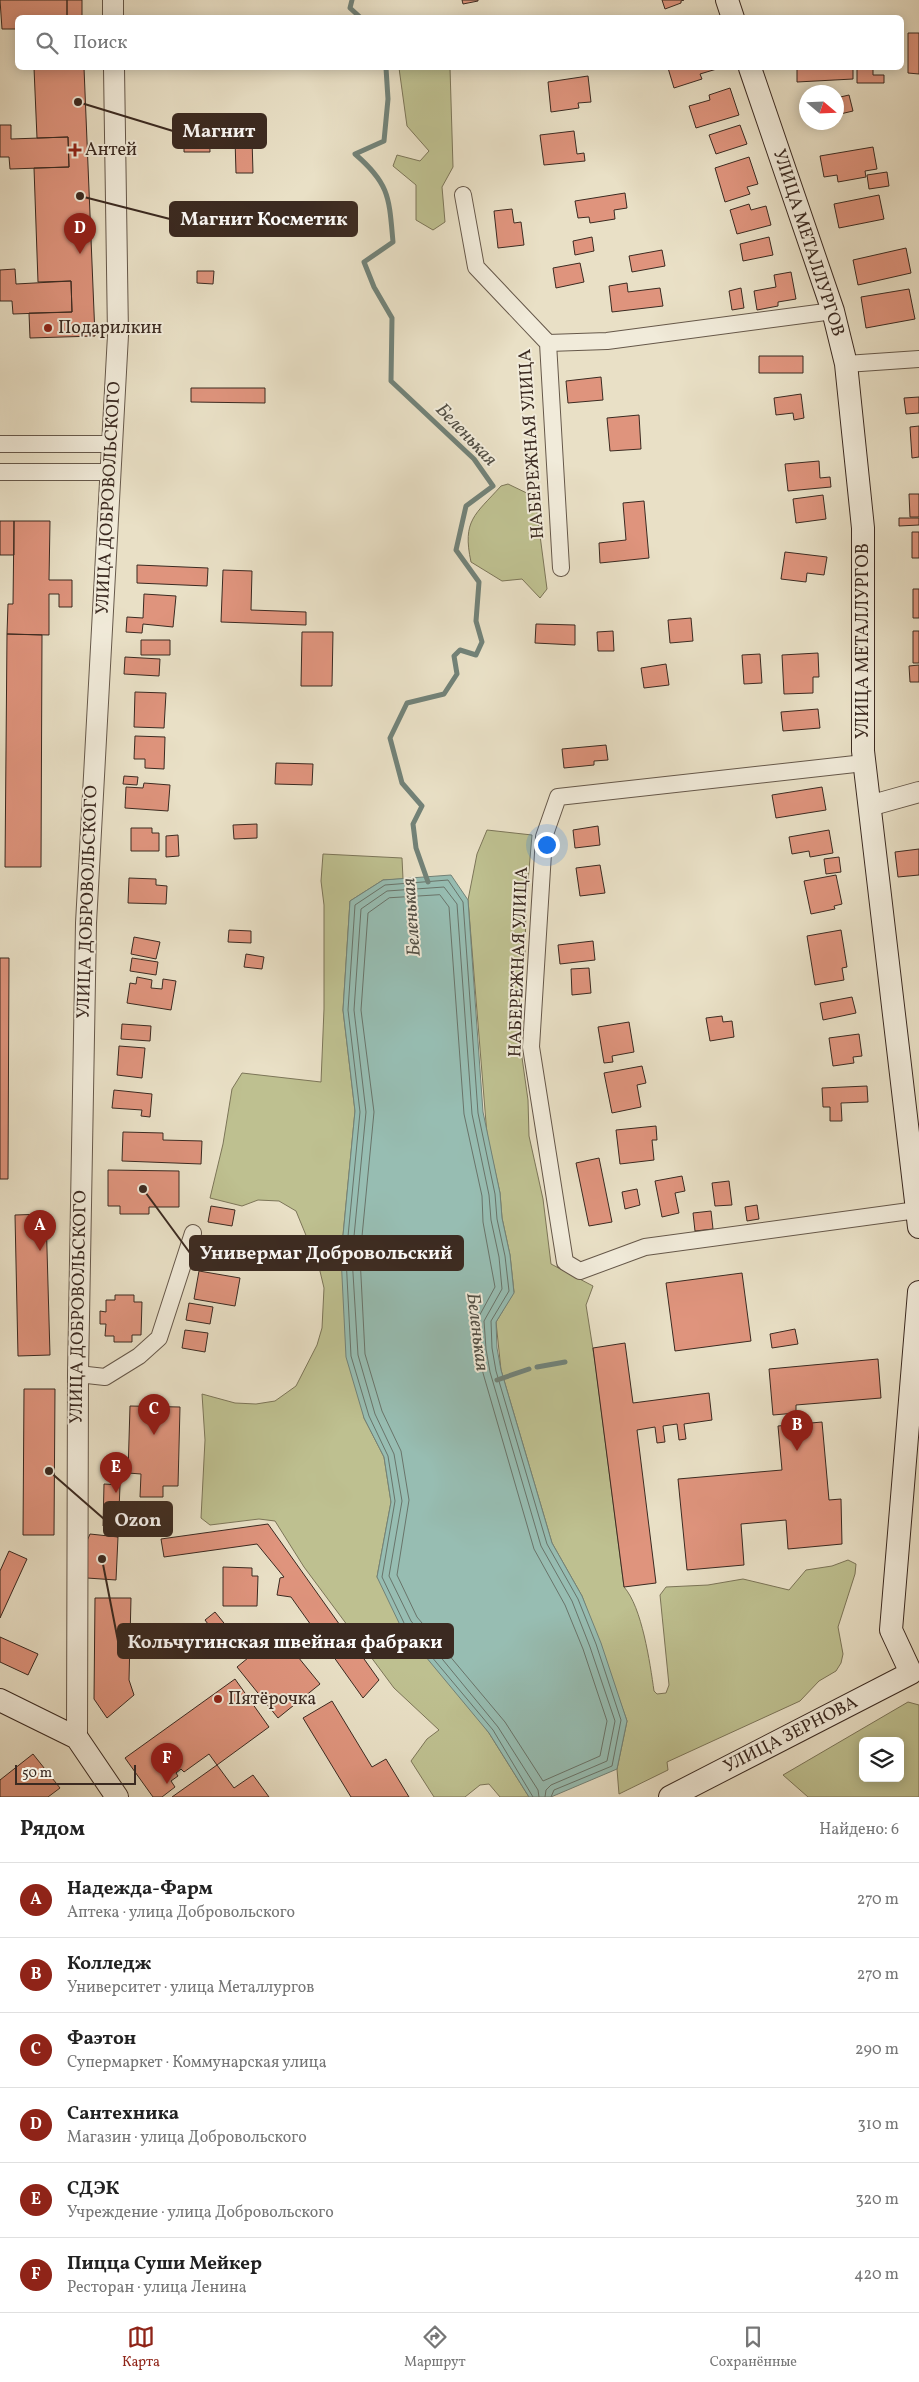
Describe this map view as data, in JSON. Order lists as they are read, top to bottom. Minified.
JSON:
{"streets":{"main road":["УЛИЦА МЕТАЛЛУРГОВ","УЛИЦА ЗЕРНОВА"],"street":["НАБЕРЕЖНАЯ УЛИЦА","УЛИЦА ДОБРОВОЛЬСКОГО"]},"crossings":[["УЛИЦА МЕТАЛЛУРГОВ","НАБЕРЕЖНАЯ УЛИЦА"]],"water":["Беленькая"],"places":{"other":["Магнит","Магнит Косметик","Подарилкин","Универмаг Добровольский","Ozon","Кольчугинская швейная фабраки","Пятёрочка"],"health":["Антей"]},"scale_bar":"50 m","north":"right","page":{"search":"Поиск","pins":["D","A","C","B","E","F"],"scale":"50 m","heading":["Рядом","Найдено: 6"],"list":[{"mark":"A","name":"Надежда-Фарм","note":"Аптека · улица Добровольского","value":"270 m"},{"mark":"B","name":"Колледж","note":"Университет · улица Металлургов","value":"270 m"},{"mark":"C","name":"Фаэтон","note":"Супермаркет · Коммунарская улица","value":"290 m"},{"mark":"D","name":"Сантехника","note":"Магазин · улица Добровольского","value":"310 m"},{"mark":"E","name":"СДЭК","note":"Учреждение · улица Добровольского","value":"320 m"},{"mark":"F","name":"Пицца Суши Мейкер","note":"Ресторан · улица Ленина","value":"420 m"}],"nav":["Карта","Маршрут","Сохранённые"]}}
